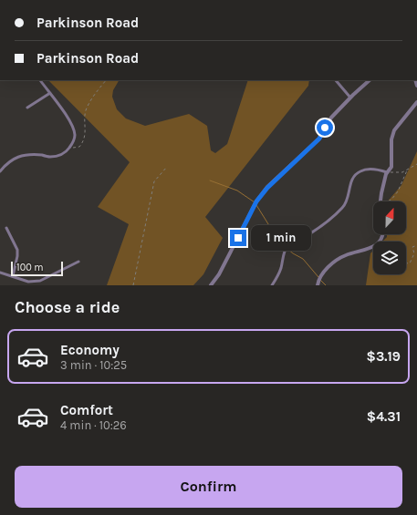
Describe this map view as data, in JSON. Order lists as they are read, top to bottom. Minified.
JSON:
{"scale_bar":"100 m","north":"top","page":{"banner":["Parkinson Road","Parkinson Road"],"bubble":"1 min","scale":"100 m","heading":"Choose a ride","list":[{"name":"Economy","note":"3 min · 10:25","value":"$3.19"},{"name":"Comfort","note":"4 min · 10:26","value":"$4.31"}],"buttons":"Confirm"}}
